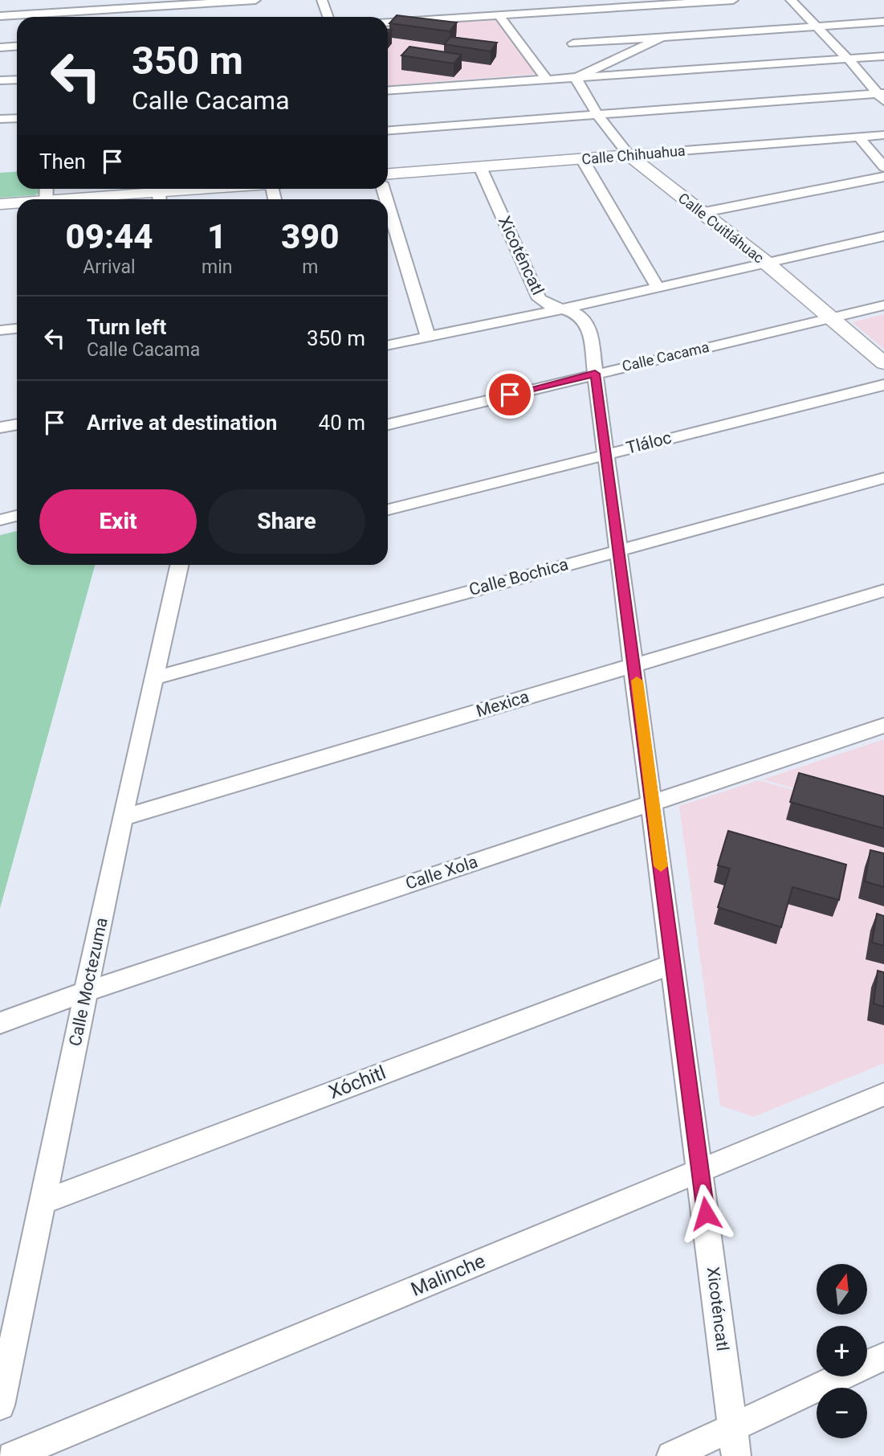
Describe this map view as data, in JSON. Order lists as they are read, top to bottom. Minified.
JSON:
{"streets":{"street":["Calle Chihuahua","Calle Cuitláhuac","Xicoténcatl","Calle Cacama","Tláloc","Calle Bochica","Mexica","Calle Xola","Calle Moctezuma","Xóchitl","Malinche"]},"crossings":[["Calle Chihuahua","Calle Cuitláhuac"],["Calle Chihuahua","Xicoténcatl"],["Calle Cuitláhuac","Calle Cacama"],["Xicoténcatl","Calle Cacama"],["Xicoténcatl","Tláloc"],["Xicoténcatl","Calle Bochica"],["Xicoténcatl","Mexica"],["Xicoténcatl","Calle Xola"],["Xicoténcatl","Xóchitl"],["Xicoténcatl","Malinche"],["Calle Bochica","Calle Moctezuma"],["Mexica","Calle Moctezuma"],["Calle Xola","Calle Moctezuma"],["Calle Moctezuma","Xóchitl"]],"north":"top","page":{"turn":["350 m","Calle Cacama"],"then":"Then","eta":["09:44","Arrival","1","min","390","m"],"list":[{"name":"Turn left","note":"Calle Cacama","value":"350 m"},{"name":"Arrive at destination","value":"40 m"}],"buttons":["Exit","Share"],"map_buttons":["+","−"]}}
